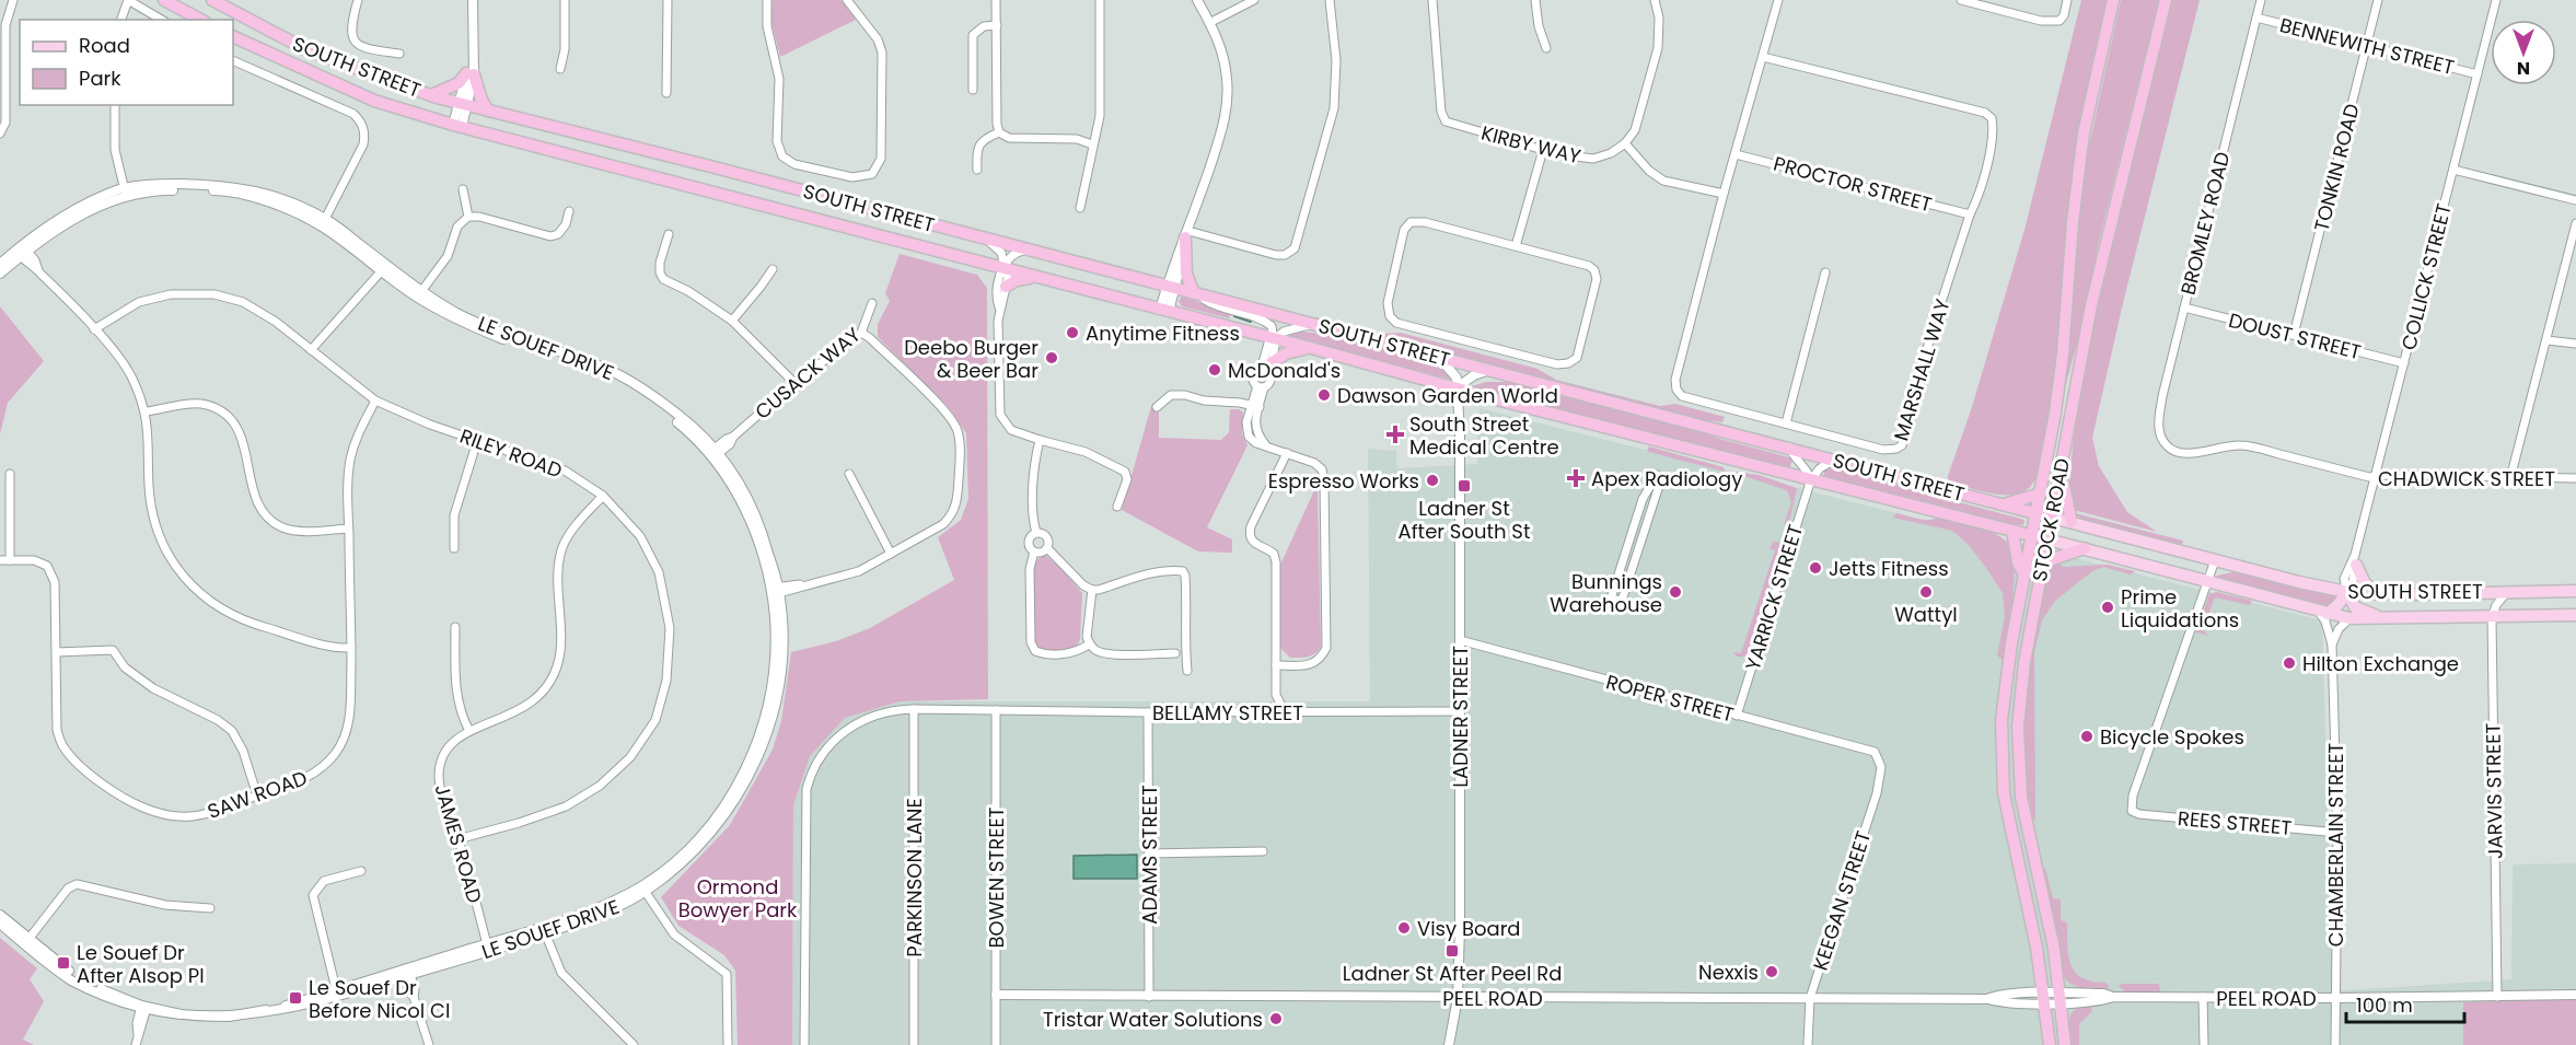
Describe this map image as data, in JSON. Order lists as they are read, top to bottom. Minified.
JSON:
{"streets":{"highway":["SOUTH STREET","STOCK ROAD"],"street":["BENNEWITH STREET","KIRBY WAY","TONKIN ROAD","PROCTOR STREET","BROMLEY ROAD","COLLICK STREET","DOUST STREET","LE SOUEF DRIVE","MARSHALL WAY","CUSACK WAY","RILEY ROAD","CHADWICK STREET","YARRICK STREET","ROPER STREET","BELLAMY STREET","LADNER STREET","JARVIS STREET","SAW ROAD","REES STREET","JAMES ROAD","CHAMBERLAIN STREET","ADAMS STREET","PARKINSON LANE","BOWEN STREET","KEEGAN STREET","PEEL ROAD"]},"crossings":[["BENNEWITH STREET","TONKIN ROAD"],["BENNEWITH STREET","BROMLEY ROAD"],["BENNEWITH STREET","COLLICK STREET"],["SOUTH STREET","COLLICK STREET"],["SOUTH STREET","STOCK ROAD"],["SOUTH STREET","YARRICK STREET"],["SOUTH STREET","LADNER STREET"],["SOUTH STREET","JARVIS STREET"],["SOUTH STREET","REES STREET"],["SOUTH STREET","CHAMBERLAIN STREET"],["TONKIN ROAD","DOUST STREET"],["PROCTOR STREET","MARSHALL WAY"],["BROMLEY ROAD","DOUST STREET"],["BROMLEY ROAD","CHADWICK STREET"],["COLLICK STREET","DOUST STREET"],["COLLICK STREET","CHADWICK STREET"],["LE SOUEF DRIVE","CUSACK WAY"],["LE SOUEF DRIVE","JAMES ROAD"],["RILEY ROAD","SAW ROAD"],["RILEY ROAD","JAMES ROAD"],["STOCK ROAD","PEEL ROAD"],["YARRICK STREET","ROPER STREET"],["ROPER STREET","LADNER STREET"],["ROPER STREET","KEEGAN STREET"],["BELLAMY STREET","LADNER STREET"],["BELLAMY STREET","ADAMS STREET"],["BELLAMY STREET","PARKINSON LANE"],["BELLAMY STREET","BOWEN STREET"],["LADNER STREET","PEEL ROAD"],["JARVIS STREET","PEEL ROAD"],["REES STREET","CHAMBERLAIN STREET"],["CHAMBERLAIN STREET","PEEL ROAD"],["ADAMS STREET","PEEL ROAD"],["BOWEN STREET","PEEL ROAD"],["KEEGAN STREET","PEEL ROAD"]],"parks":["Ormond Bowyer Park"],"places":{"other":["Anytime Fitness","Deebo Burger & Beer Bar","McDonald's","Dawson Garden World","Espresso Works","Jetts Fitness","Bunnings Warehouse","Wattyl","Prime Liquidations","Hilton Exchange","Bicycle Spokes","Visy Board","Nexxis","Tristar Water Solutions"],"health":["South Street Medical Centre","Apex Radiology"],"transit":["Ladner St After South St","Ladner St After Peel Rd","Le Souef Dr After Alsop Pl","Le Souef Dr Before Nicol Cl"]},"legend":["Road","Park"],"scale_bar":"100 m","north":"bottom"}
